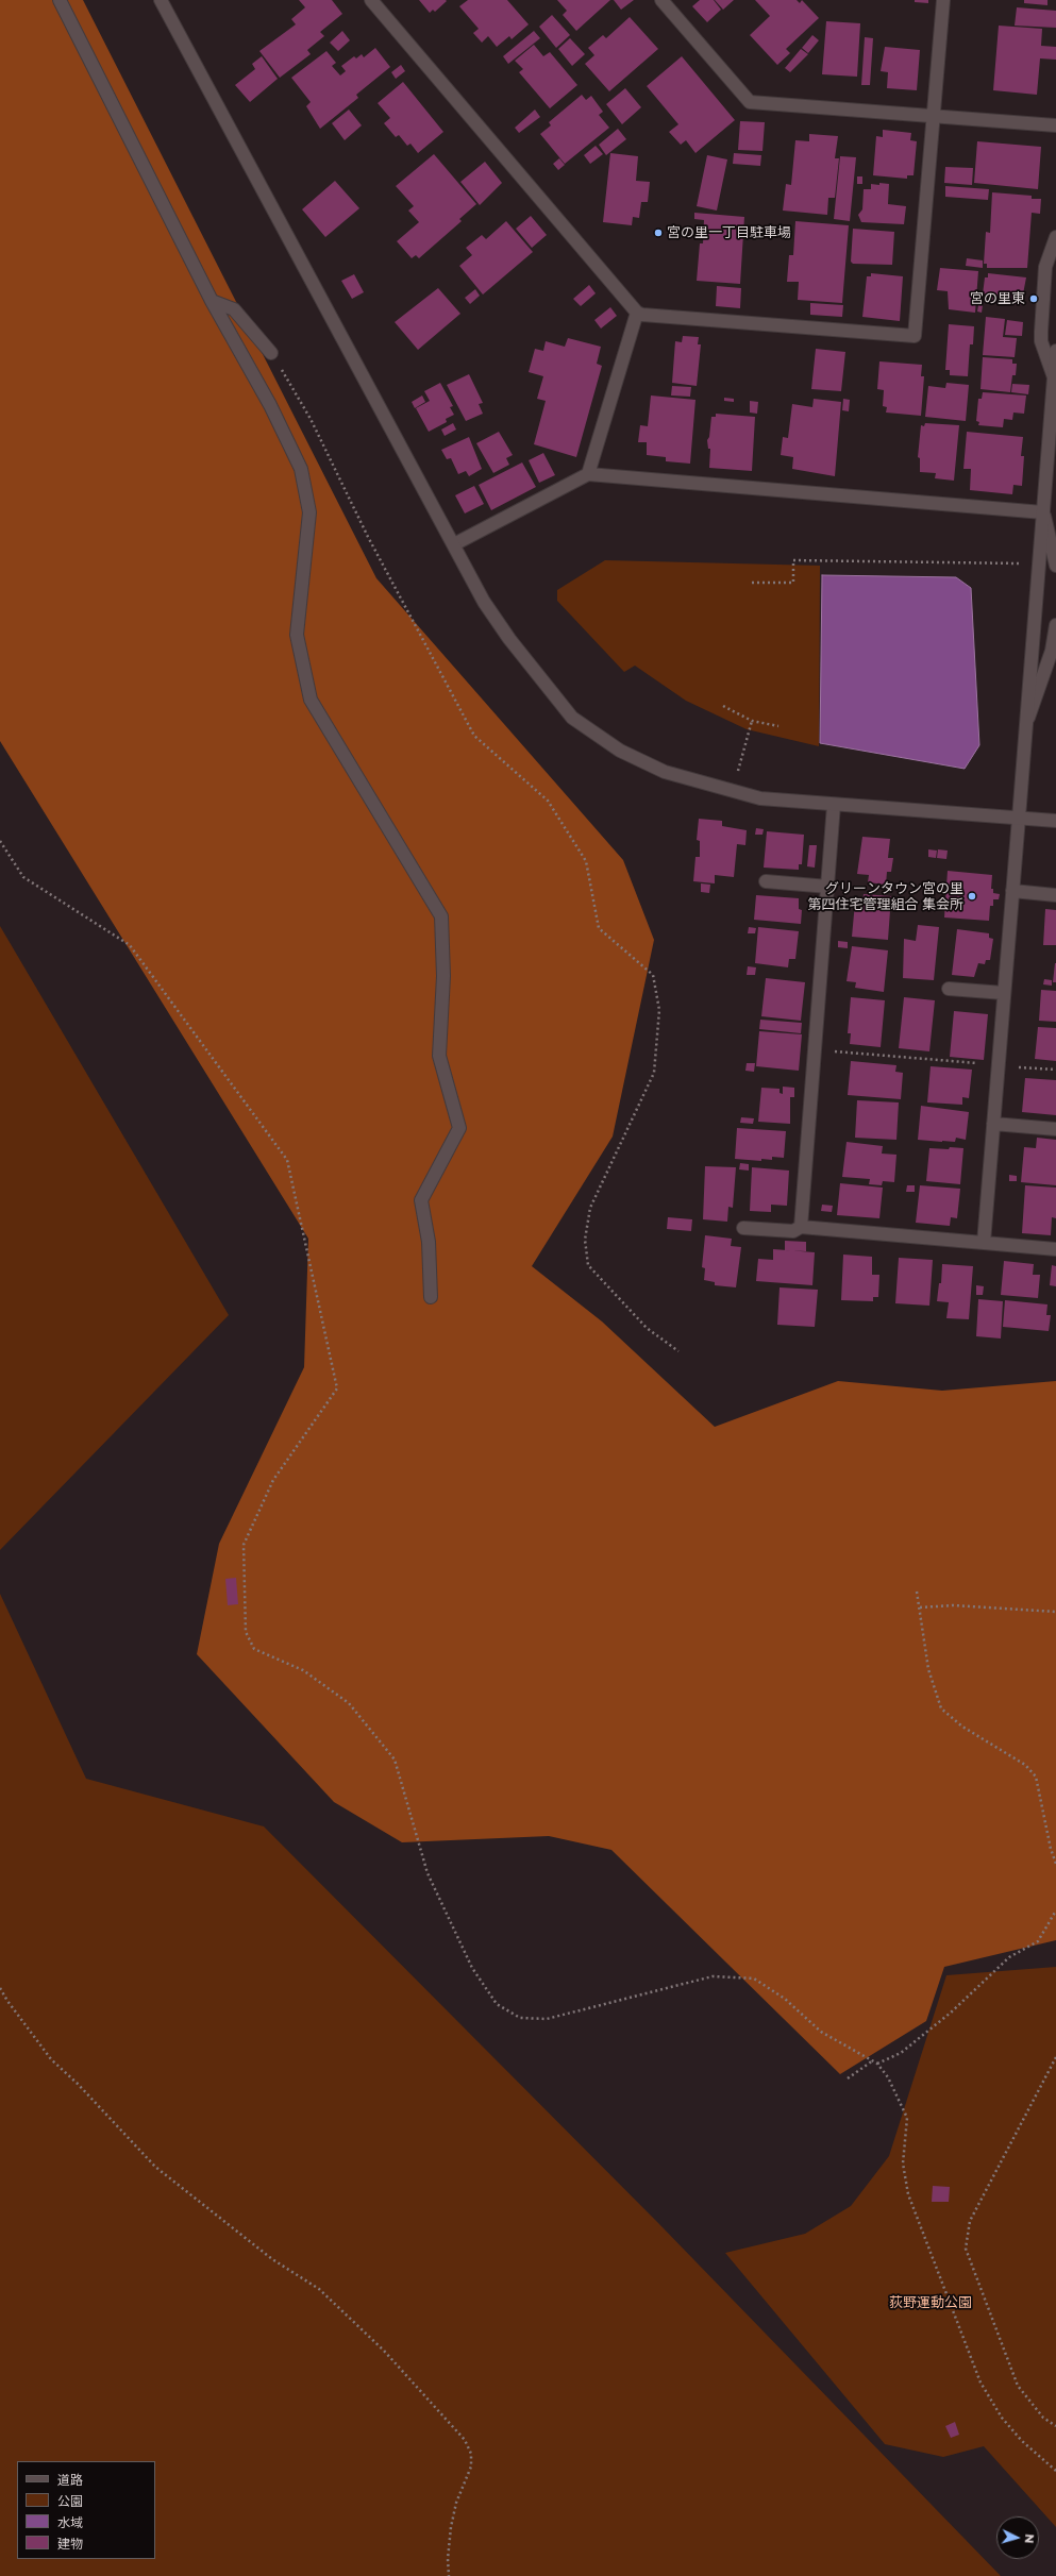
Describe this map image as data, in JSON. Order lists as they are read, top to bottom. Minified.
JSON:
{"parks":["荻野運動公園"],"places":["宮の里一丁目駐車場","宮の里東","グリーンタウン宮の里 第四住宅管理組合 集会所"],"legend":["道路","公園","水域","建物"],"north":"right"}
